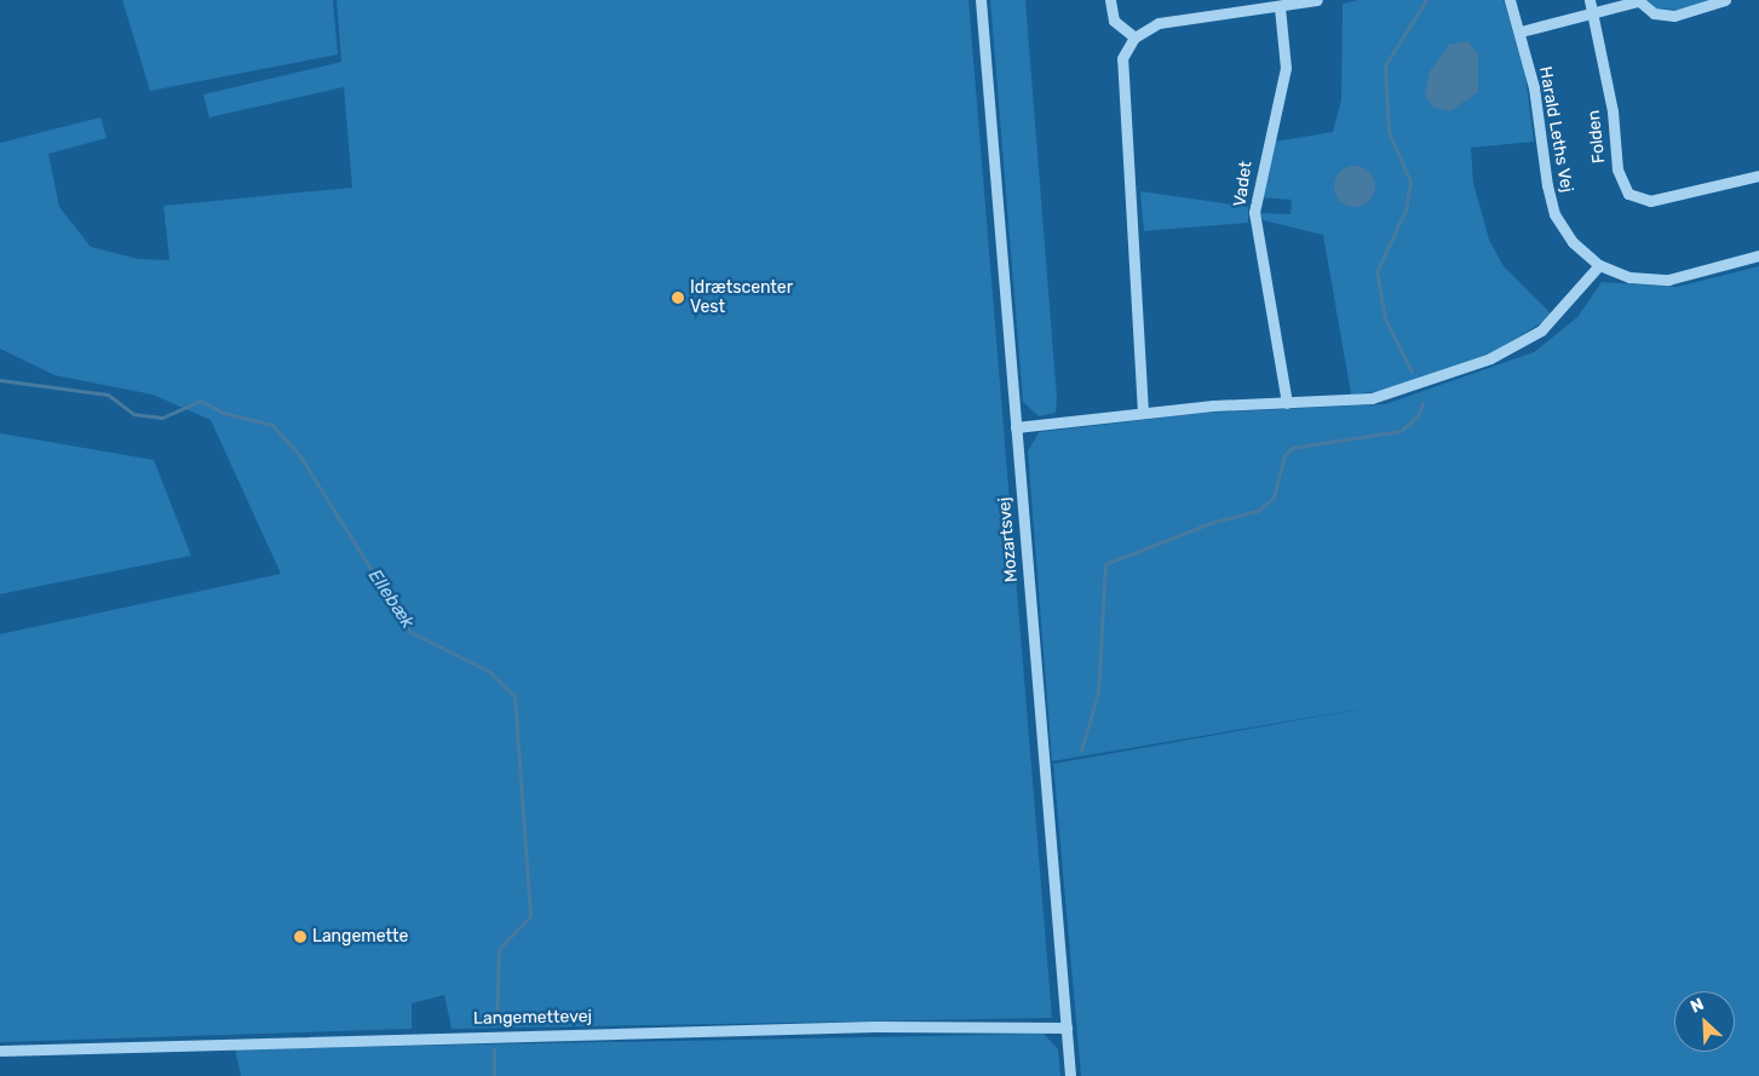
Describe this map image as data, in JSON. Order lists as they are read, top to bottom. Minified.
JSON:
{"streets":{"street":["Harald Leths Vej","Folden","Vadet","Mozartsvej","Langemettevej"]},"crossings":[["Mozartsvej","Langemettevej"]],"water":["Ellebæk"],"places":["Idrætscenter Vest","Langemette"],"north":"top left"}
